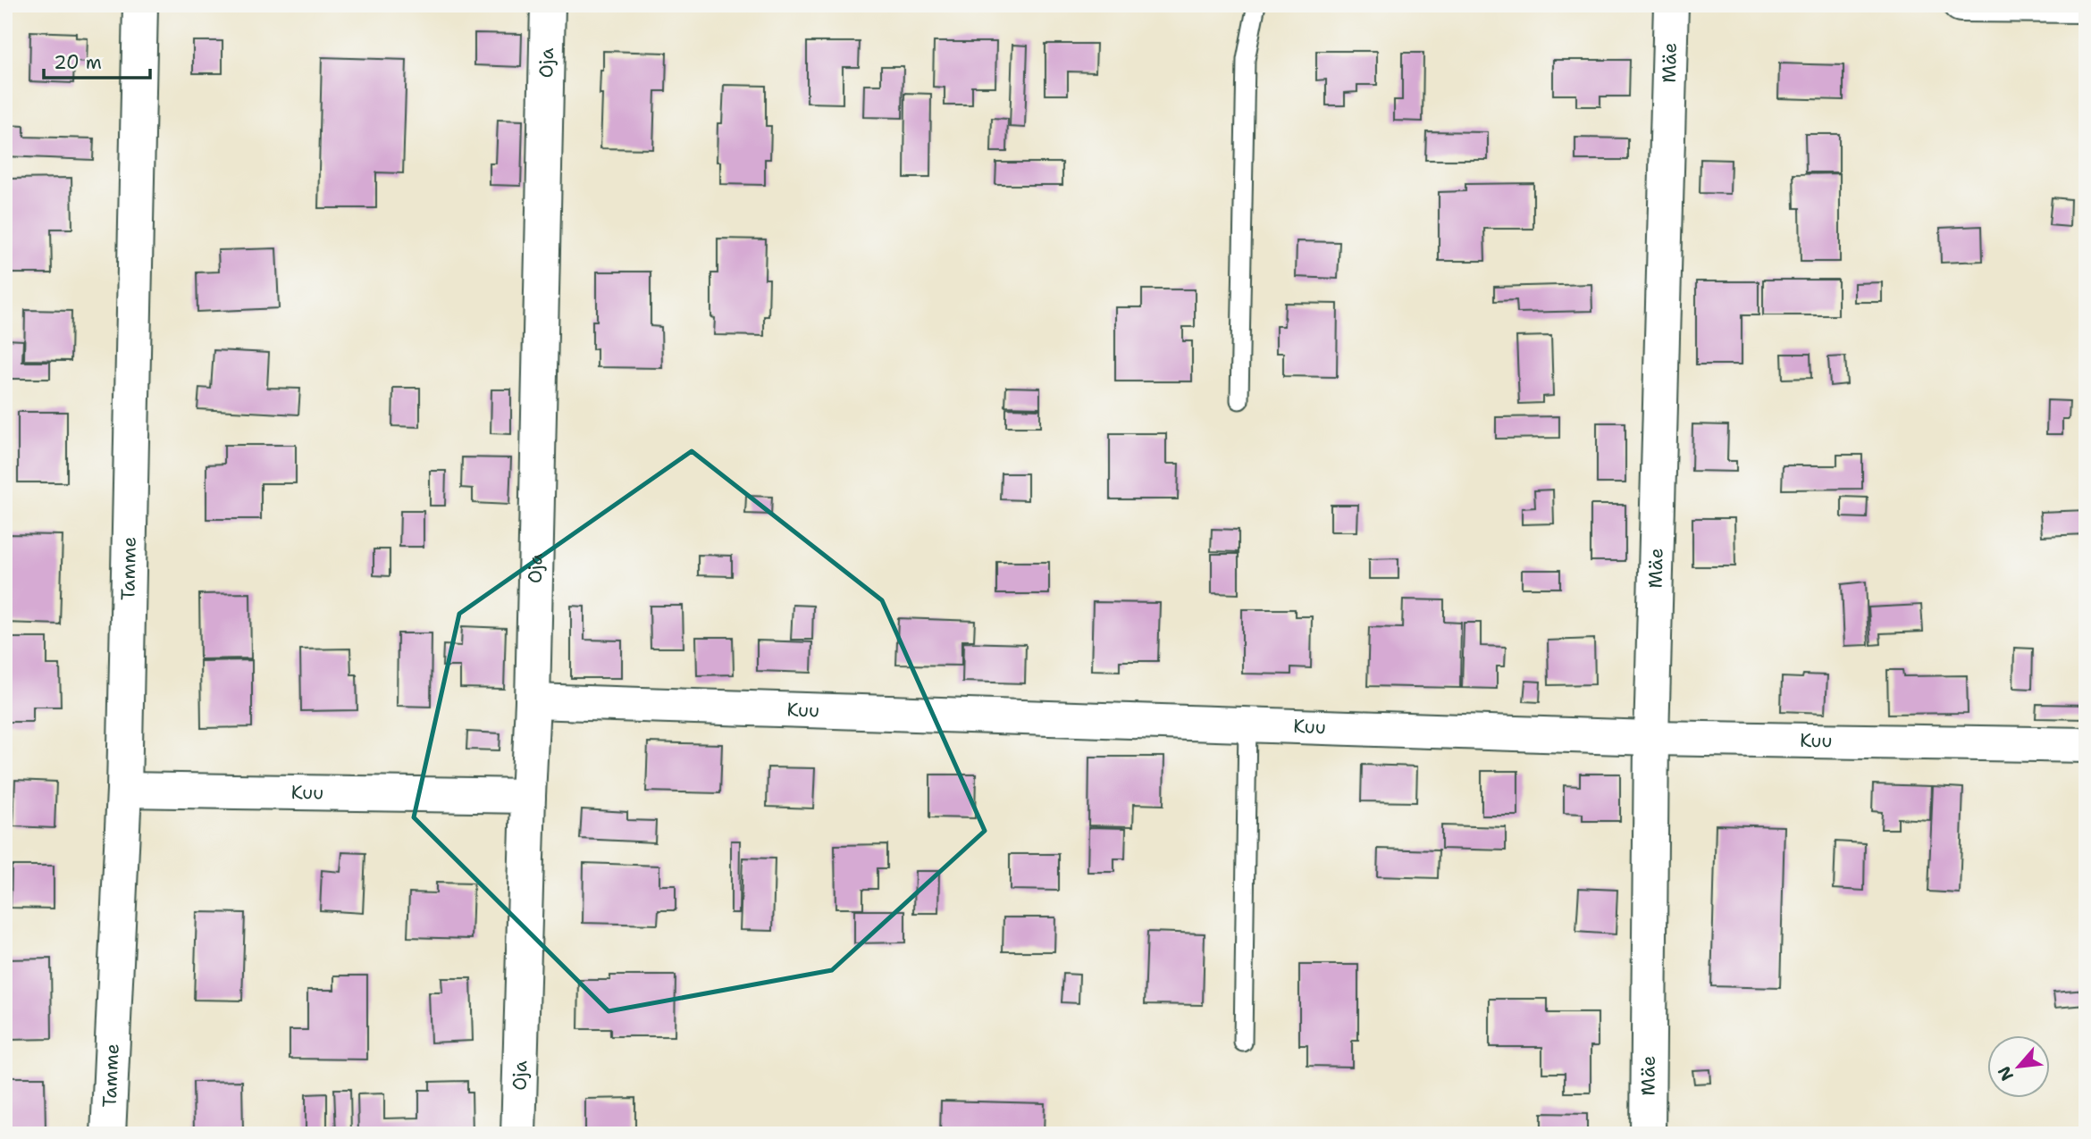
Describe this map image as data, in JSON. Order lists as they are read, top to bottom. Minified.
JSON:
{"streets":{"street":["Oja","Mäe","Tamme","Kuu"]},"crossings":[["Oja","Kuu"],["Mäe","Kuu"],["Tamme","Kuu"]],"scale_bar":"20 m","north":"bottom left"}
